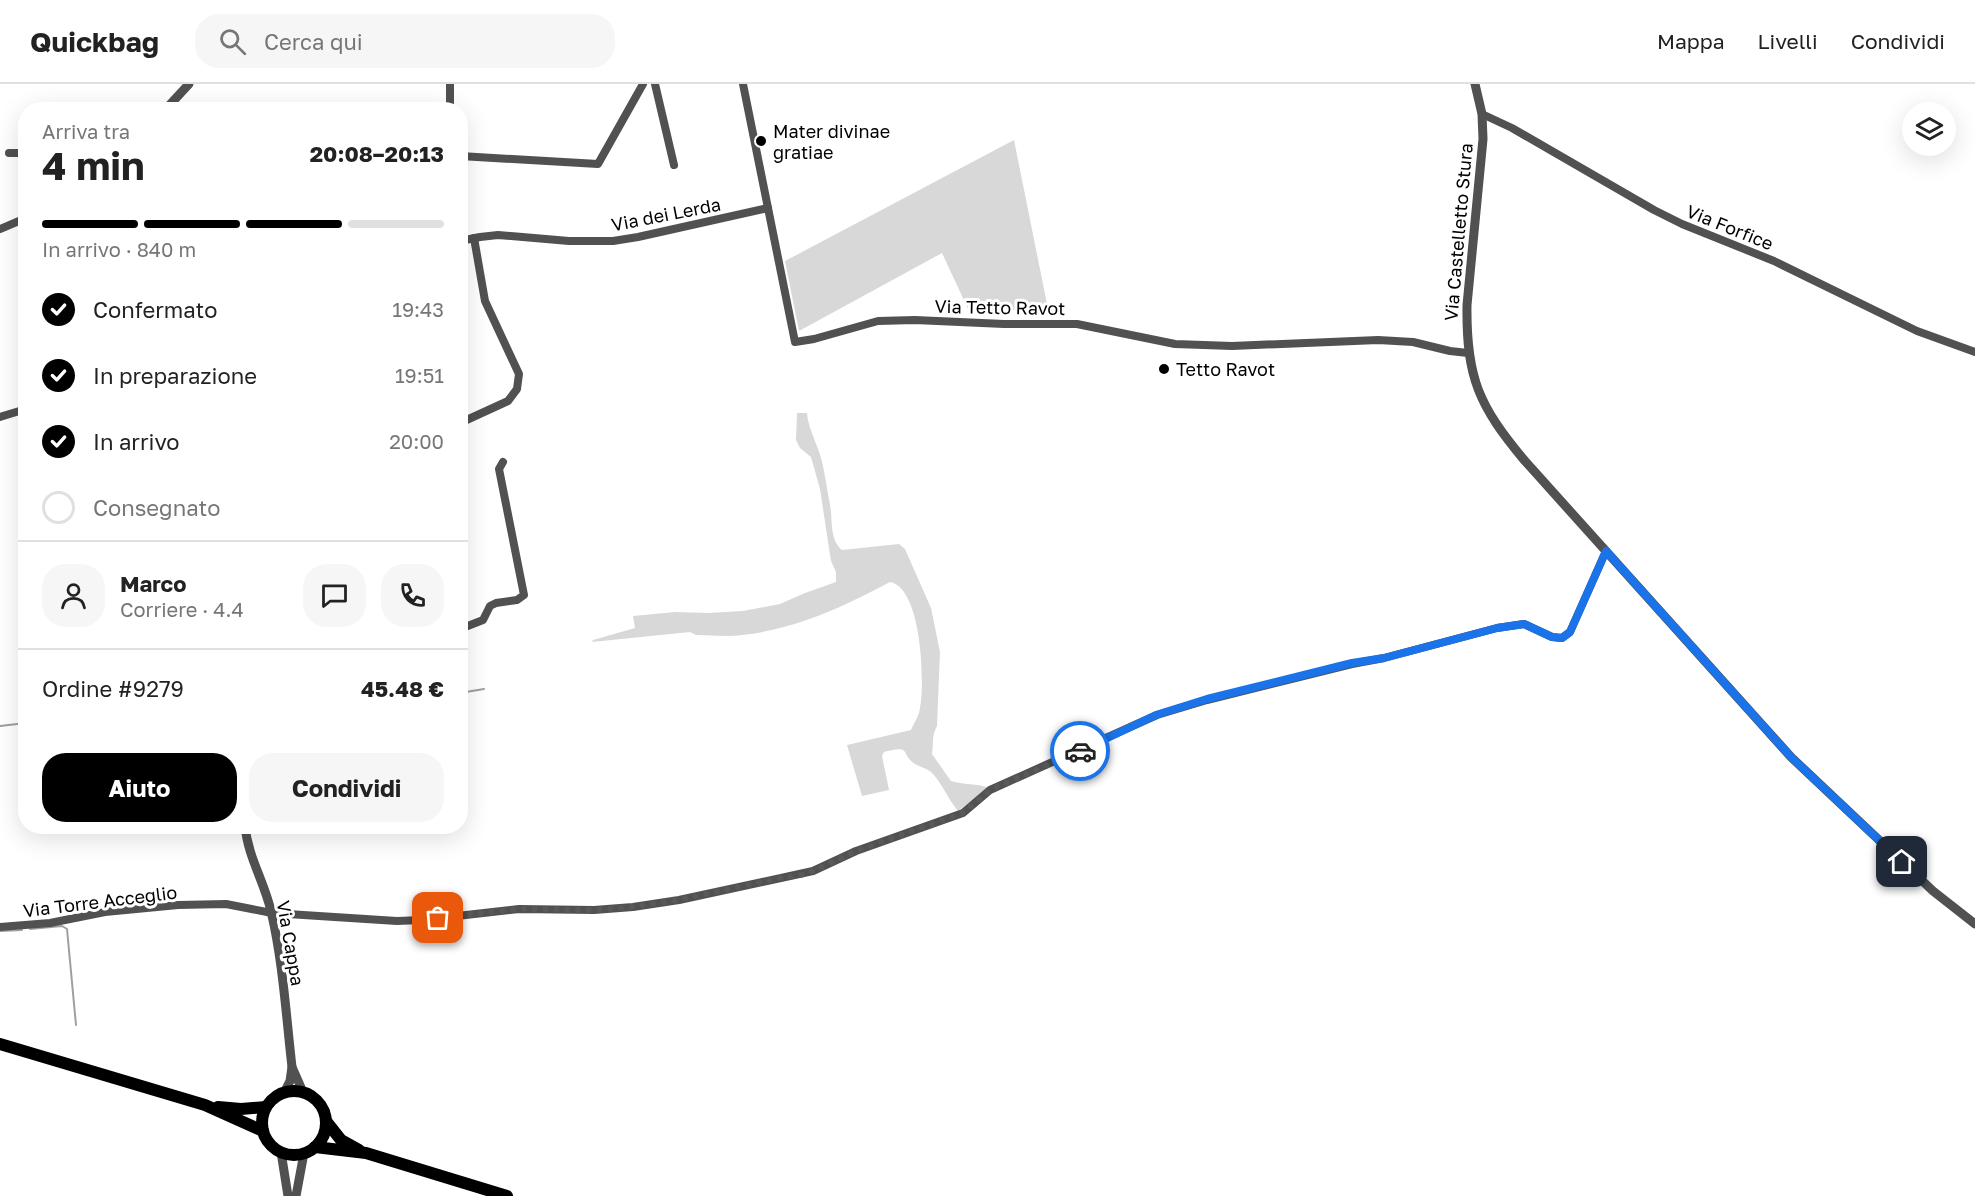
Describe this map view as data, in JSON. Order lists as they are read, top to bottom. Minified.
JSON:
{"streets":{"street":["Via dei Lerda","Via Forfice","Via Castelletto Stura","Via Tetto Ravot","Via Torre Acceglio","Via Cappa"]},"crossings":[["Via dei Lerda","Via Tetto Ravot"],["Via Forfice","Via Castelletto Stura"],["Via Castelletto Stura","Via Tetto Ravot"],["Via Castelletto Stura","Via Torre Acceglio"],["Via Torre Acceglio","Via Cappa"]],"places":["Mater divinae gratiae","Tetto Ravot"],"page":{"header":"Quickbag","search":"Cerca qui","nav":["Mappa","Livelli","Condividi"],"heading":["4 min","Arriva tra","20:08–20:13"],"panel":["Marco","Corriere · 4.4","Ordine #9279","45.48 €"],"bar":"In arrivo · 840 m","list":[["Confermato","19:43"],["In preparazione","19:51"],["In arrivo","20:00"],"Consegnato"],"buttons":["Aiuto","Condividi"]}}
